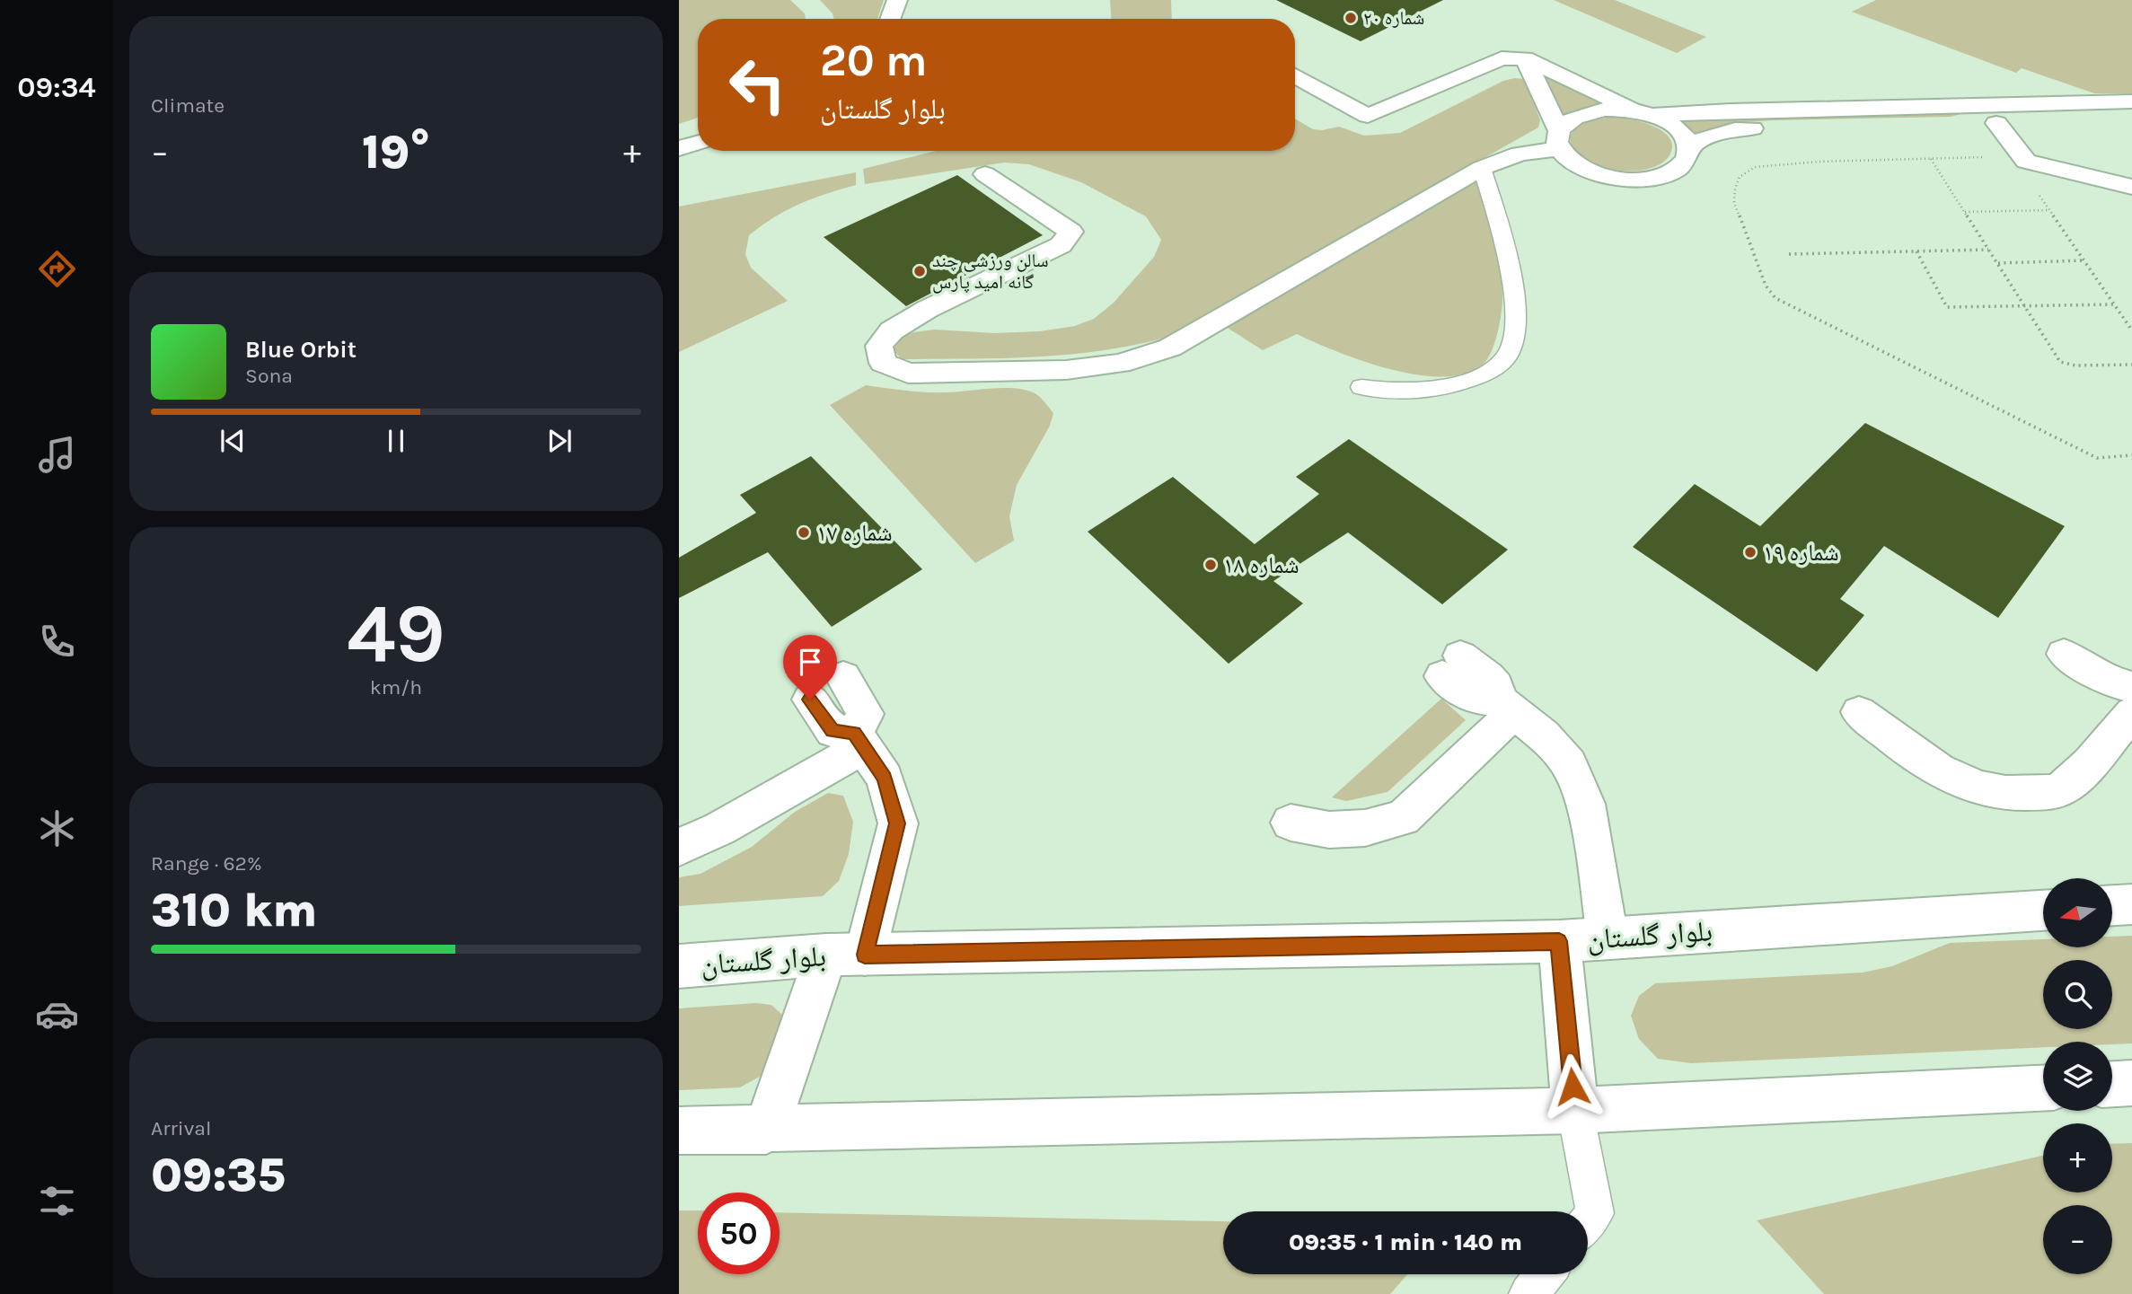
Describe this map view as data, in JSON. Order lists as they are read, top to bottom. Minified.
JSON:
{"streets":{"main road":["بلوار گلستان"]},"places":["شماره ۲۰","سالن ورزشی چند گانه امید پارس","شماره ۱۷","شماره ۱۹","شماره ۱۸"],"north":"left","page":{"tabs":"09:34","tile":["Climate",["49","km/h"],["Range · 62%","310 km"],["Arrival","09:35"]],"turn":["20 m","بلوار گلستان"],"heat":["−","19°","+"],"song":["Blue Orbit","Sona"],"map_buttons":["+","−"],"limit":"50","trip":"09:35 · 1 min · 140 m"}}
